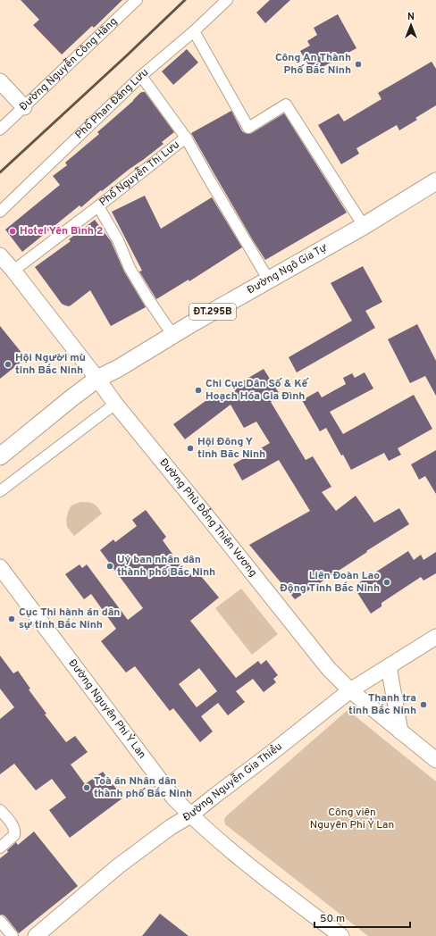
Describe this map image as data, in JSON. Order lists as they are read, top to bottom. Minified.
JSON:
{"streets":{"main road":["Đường Ngô Gia Tự","ĐT.295B"],"street":["Đường Nguyễn Công Hãng","Phố Phan Đăng Lưu","Phố Nguyễn Thị Lưu","Đường Phù Đổng Thiên Vương","Đường Nguyên Phi Ỷ Lan","Đường Nguyễn Gia Thiều"]},"crossings":[["Phố Nguyễn Thị Lưu","Đường Ngô Gia Tự"],["Phố Nguyễn Thị Lưu","Đường Phù Đổng Thiên Vương"],["Đường Ngô Gia Tự","Đường Phù Đổng Thiên Vương"],["Đường Phù Đổng Thiên Vương","Đường Nguyễn Gia Thiều"],["Đường Nguyên Phi Ỷ Lan","Đường Nguyễn Gia Thiều"]],"parks":["Công viên Nguyên Phi Ỷ Lan"],"places":["Công An Thành Phố Bắc Ninh","Hotel Yên Bình 2","Hội Người mù tỉnh Bắc Ninh","Chi Cục Dân Số & Kế Hoạch Hóa Gia Đình","Hội Đông Y tỉnh Băc Ninh","Uỷ ban nhân dân thành phố Bắc Ninh","Liên Đoàn Lao Động Tỉnh Bắc Ninh","Cục Thi hành án dân sự tỉnh Bắc Ninh","Thanh tra tỉnh Bắc Ninh","Toà án Nhân dân thành phố Bắc Ninh"],"scale_bar":"50 m","north":"top"}
